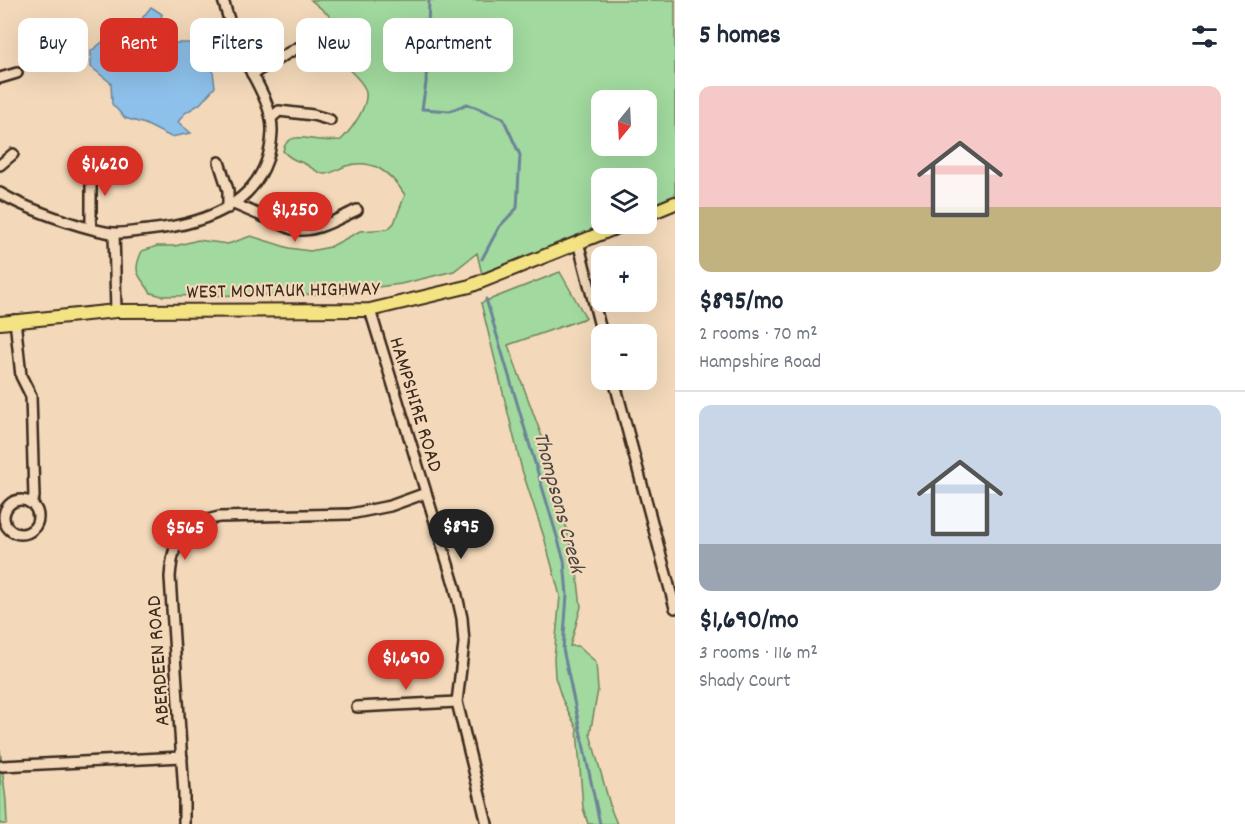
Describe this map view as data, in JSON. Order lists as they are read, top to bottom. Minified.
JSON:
{"streets":{"main road":["WEST MONTAUK HIGHWAY"],"street":["HAMPSHIRE ROAD","ABERDEEN ROAD"]},"crossings":[["WEST MONTAUK HIGHWAY","HAMPSHIRE ROAD"],["HAMPSHIRE ROAD","ABERDEEN ROAD"]],"water":["Thompsons Creek"],"north":"bottom","page":{"heading":"5 homes","chip":["Buy","Rent","Filters","New","Apartment"],"list":[{"name":"$895/mo","note":"2 rooms · 70 m² · Hampshire Road"},{"name":"$1,690/mo","note":"3 rooms · 116 m² · Shady Court"}],"map_buttons":["+","−"],"price":["$1,620","$1,250","$895","$565","$1,690"]}}
